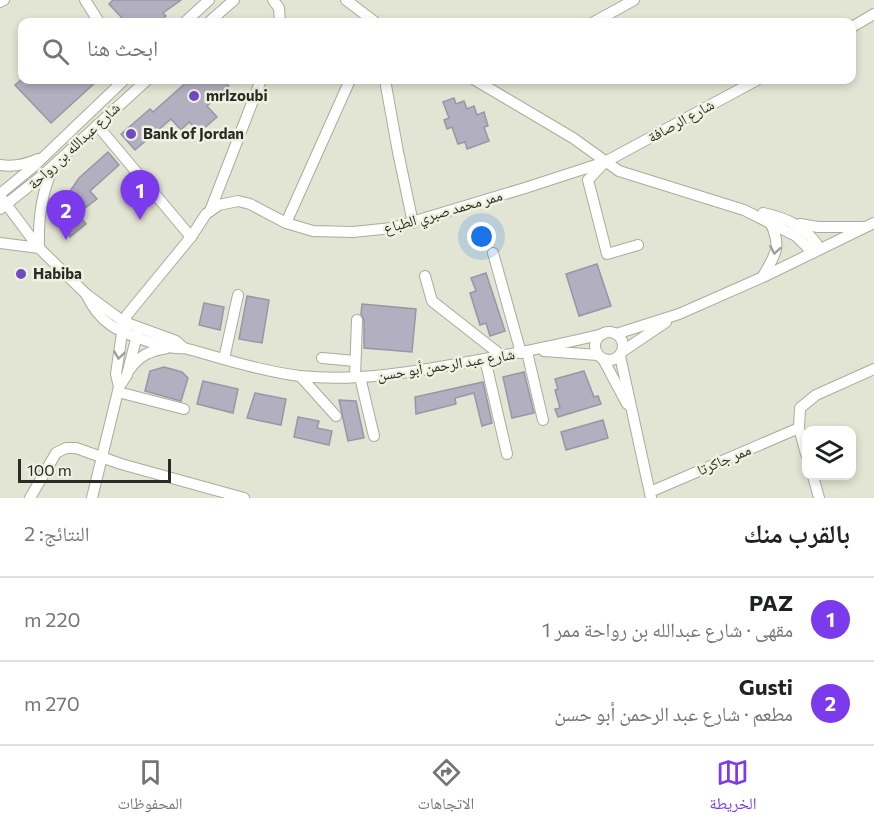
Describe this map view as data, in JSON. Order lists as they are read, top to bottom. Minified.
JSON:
{"streets":{"street":["شارع الرصافة","شارع عبدالله بن رواحة","ممر محمد صبري الطباع","شارع عبد الرحمن أبو حسن","ممر جاكرتا"]},"crossings":[["شارع الرصافة","ممر محمد صبري الطباع"],["شارع عبدالله بن رواحة","شارع عبد الرحمن أبو حسن"]],"places":["mrlzoubi","Bank of Jordan","Habiba"],"scale_bar":"100 m","page":{"search":"ابحث هنا","pins":["1","2"],"scale":"100 m","heading":["بالقرب منك","النتائج: 2"],"list":[{"mark":"1","name":"PAZ","note":"مقهى · شارع عبدالله بن رواحة ممر 1","value":"220 m"},{"mark":"2","name":"Gusti","note":"مطعم · شارع عبد الرحمن أبو حسن","value":"270 m"}],"nav":["الخريطة","الاتجاهات","المحفوظات"]}}
